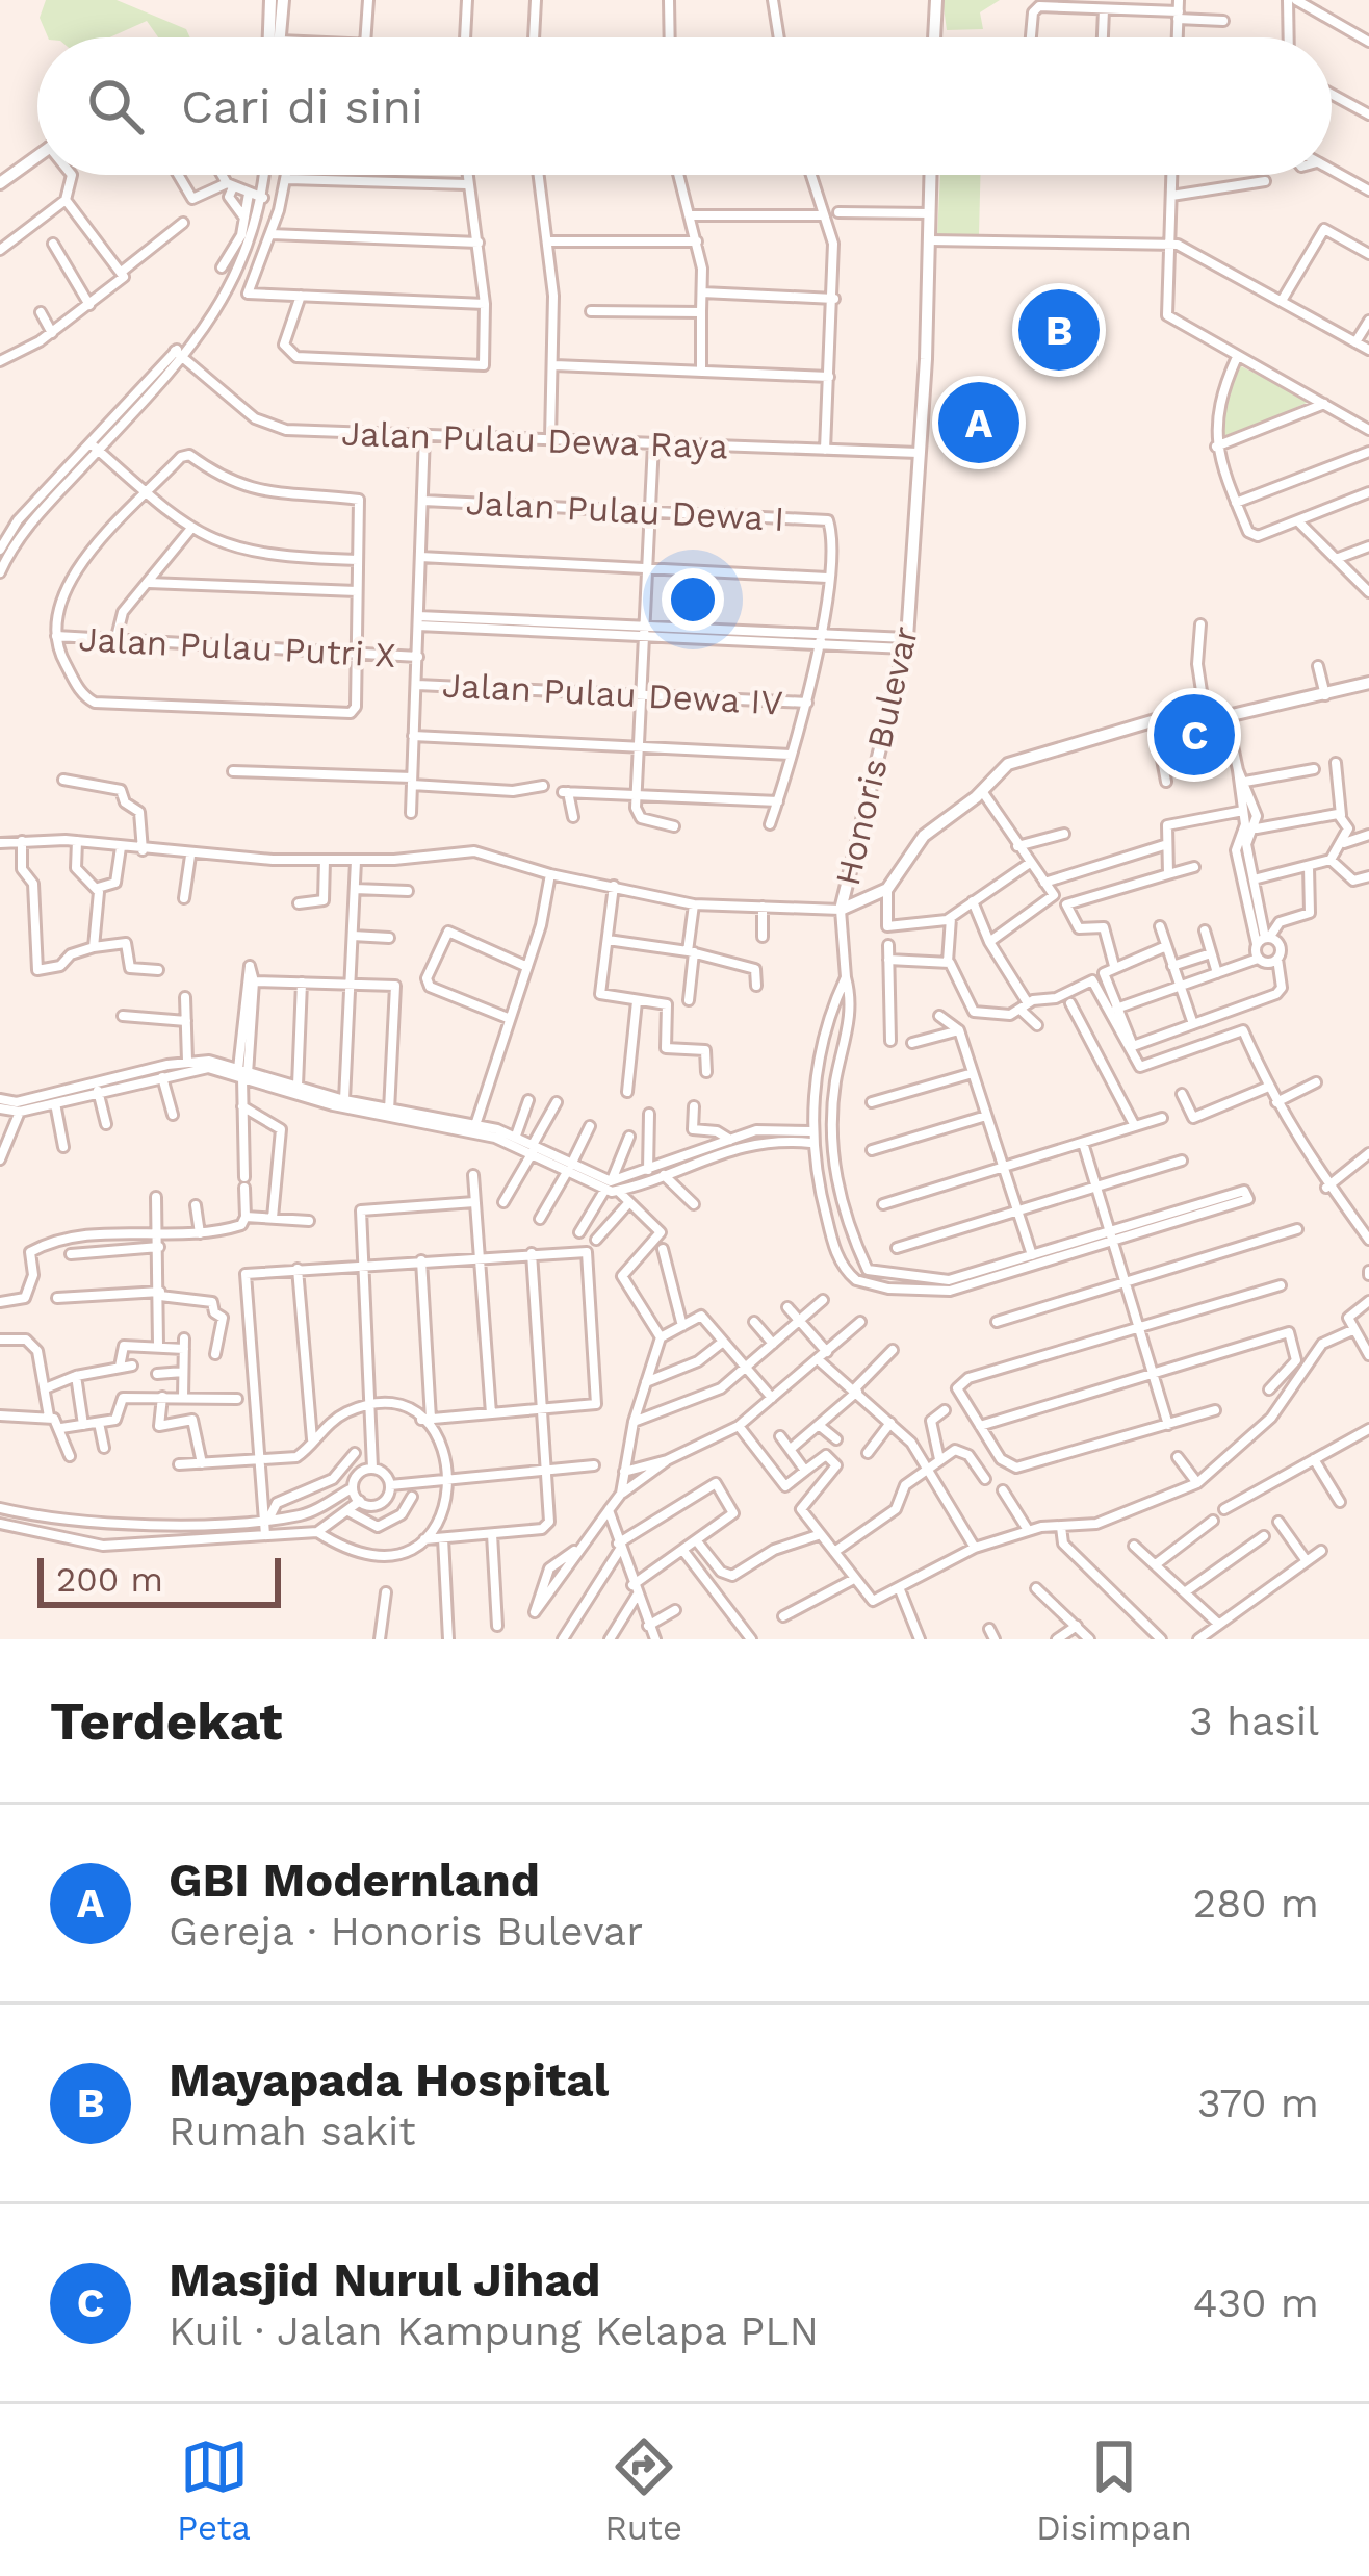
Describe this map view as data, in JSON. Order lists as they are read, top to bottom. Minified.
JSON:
{"streets":{"street":["Jalan Pulau Dewa Raya","Jalan Pulau Dewa I","Jalan Pulau Putri X","Jalan Pulau Dewa IV","Honoris Bulevar"]},"crossings":[["Jalan Pulau Dewa Raya","Honoris Bulevar"]],"scale_bar":"200 m","page":{"search":"Cari di sini","pins":["B","A","C"],"scale":"200 m","heading":["Terdekat","3 hasil"],"list":[{"mark":"A","name":"GBI Modernland","note":"Gereja · Honoris Bulevar","value":"280 m"},{"mark":"B","name":"Mayapada Hospital","note":"Rumah sakit","value":"370 m"},{"mark":"C","name":"Masjid Nurul Jihad","note":"Kuil · Jalan Kampung Kelapa PLN","value":"430 m"}],"nav":["Peta","Rute","Disimpan"]}}
